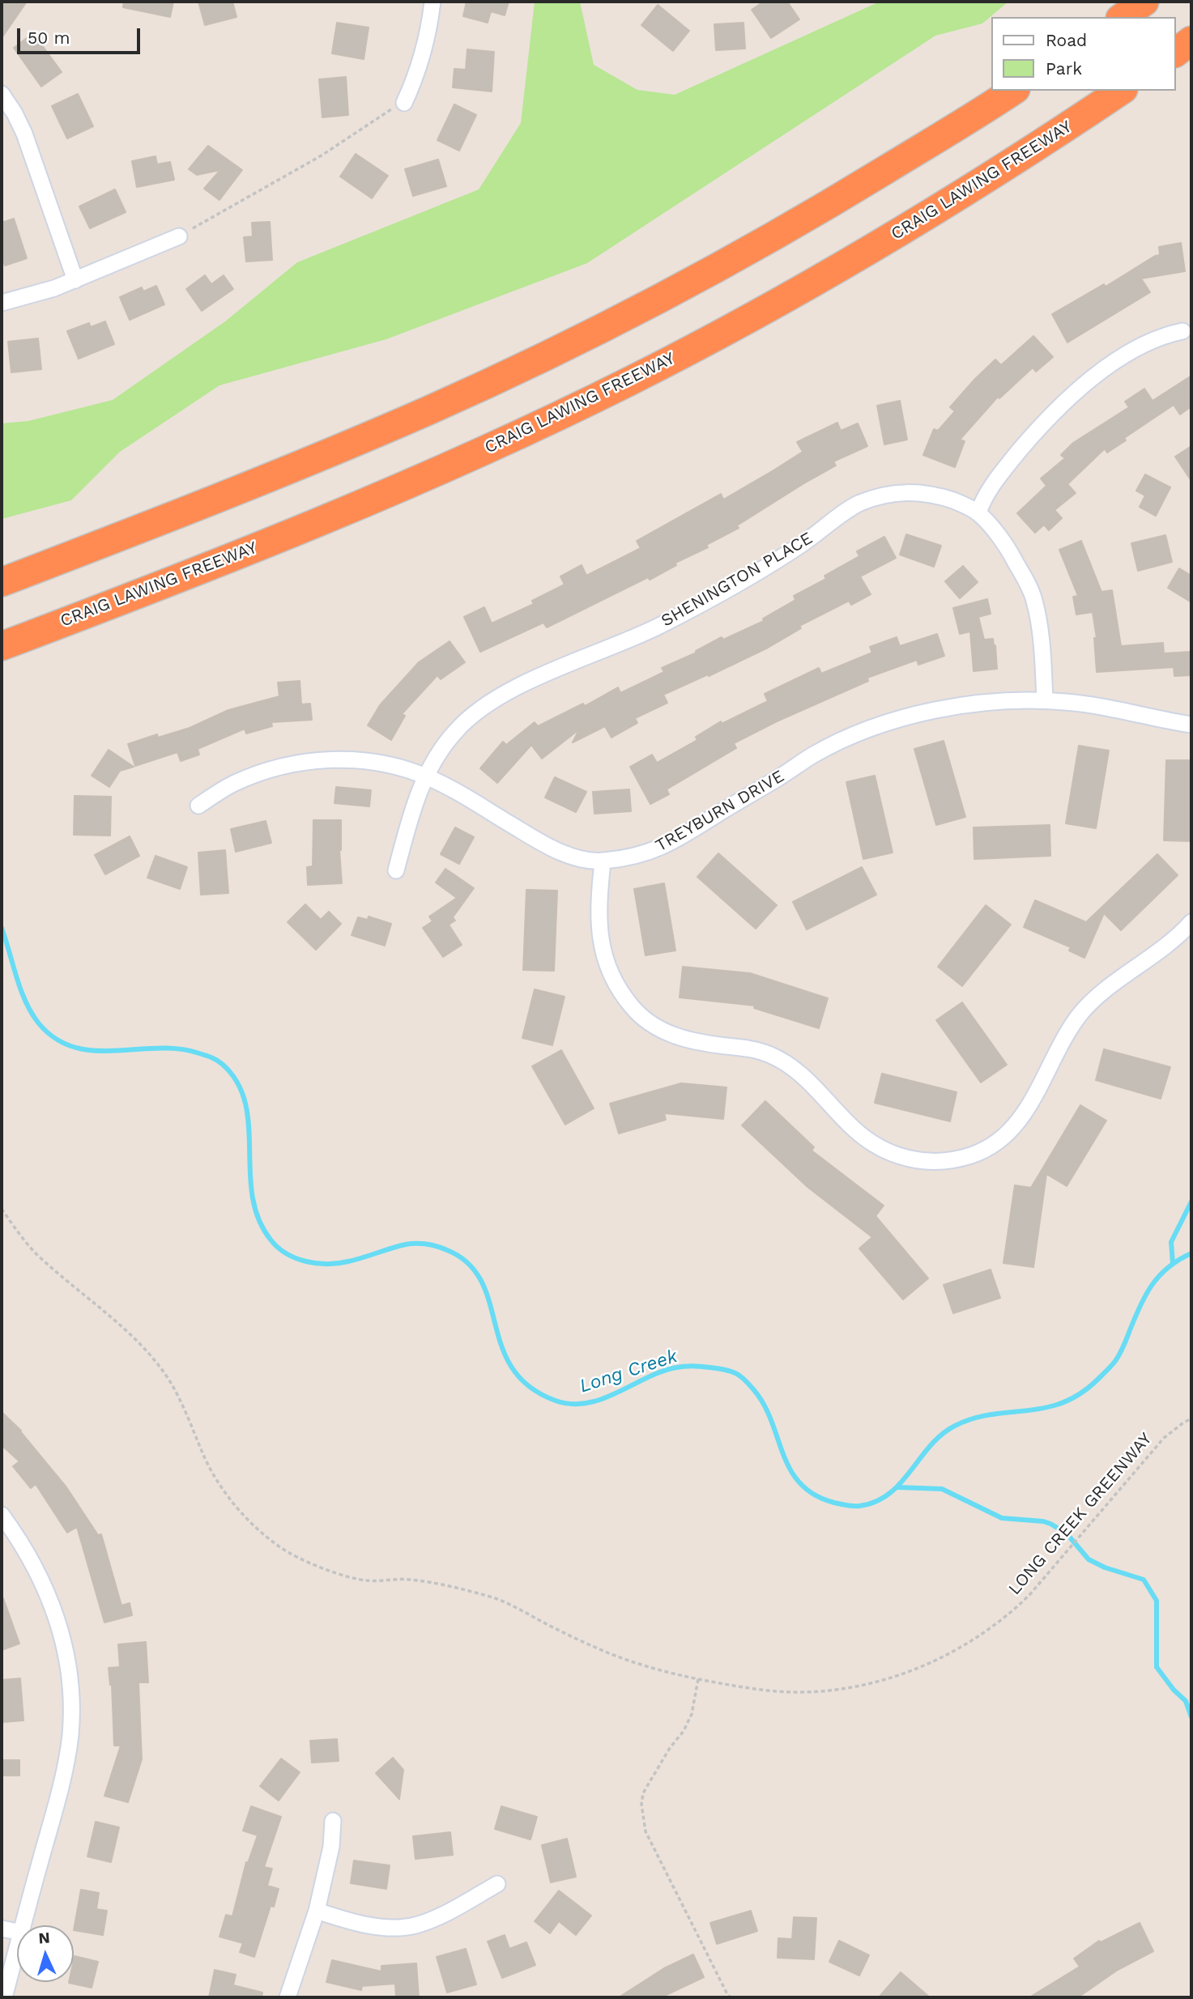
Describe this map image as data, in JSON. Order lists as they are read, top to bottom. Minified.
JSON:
{"streets":{"highway":["CRAIG LAWING FREEWAY"],"street":["SHENINGTON PLACE","TREYBURN DRIVE"],"path":["LONG CREEK GREENWAY"]},"crossings":[["SHENINGTON PLACE","TREYBURN DRIVE"]],"water":["Long Creek"],"legend":["Road","Park"],"scale_bar":"50 m","north":"top"}
